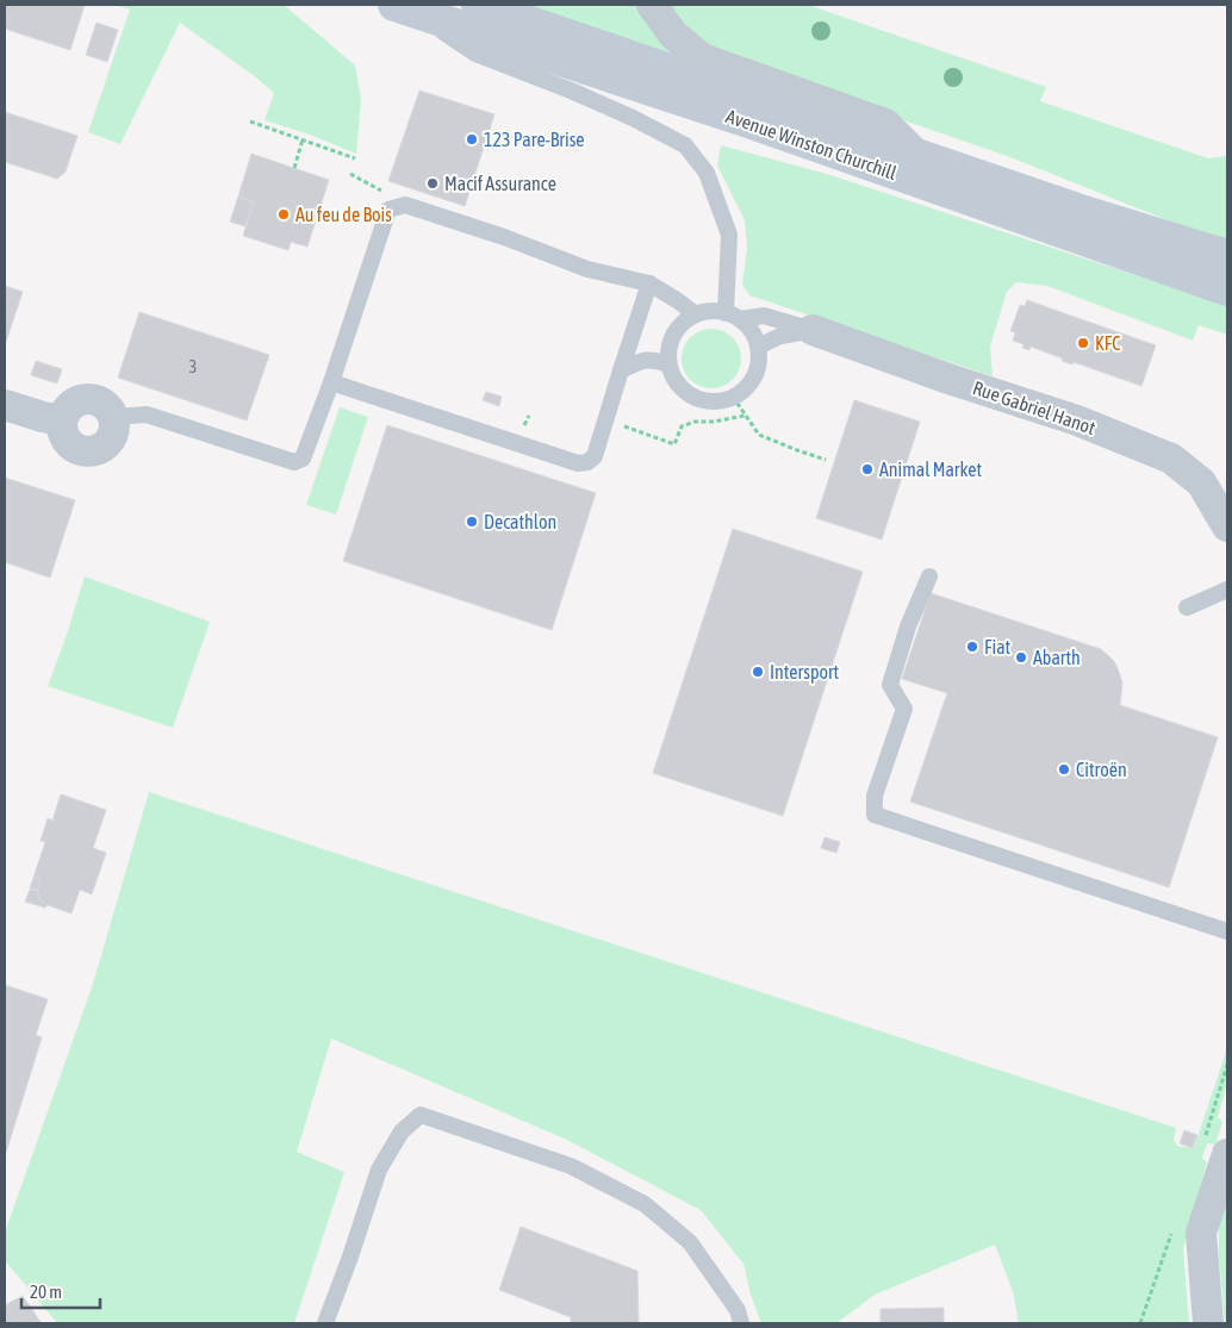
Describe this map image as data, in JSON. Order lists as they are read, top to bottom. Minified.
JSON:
{"streets":{"main road":["Avenue Winston Churchill"],"street":["Rue Gabriel Hanot"]},"places":["123 Pare-Brise","Macif Assurance","Au feu de Bois","KFC","Animal Market","Decathlon","Fiat","Abarth","Intersport","Citroën"],"house_numbers":["3"],"scale_bar":"20 m"}
